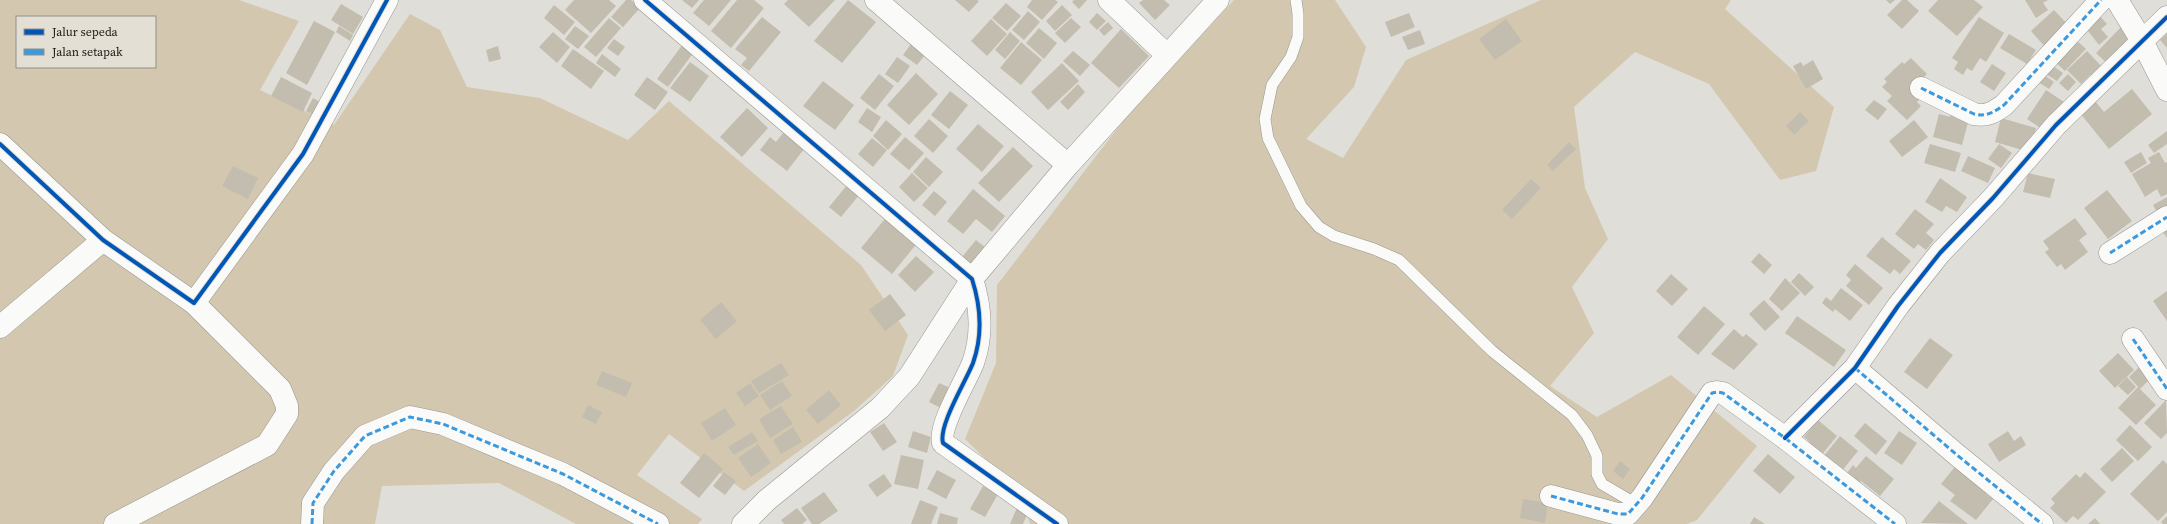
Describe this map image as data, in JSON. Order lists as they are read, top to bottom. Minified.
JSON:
{"legend":["Jalur sepeda","Jalan setapak"]}
